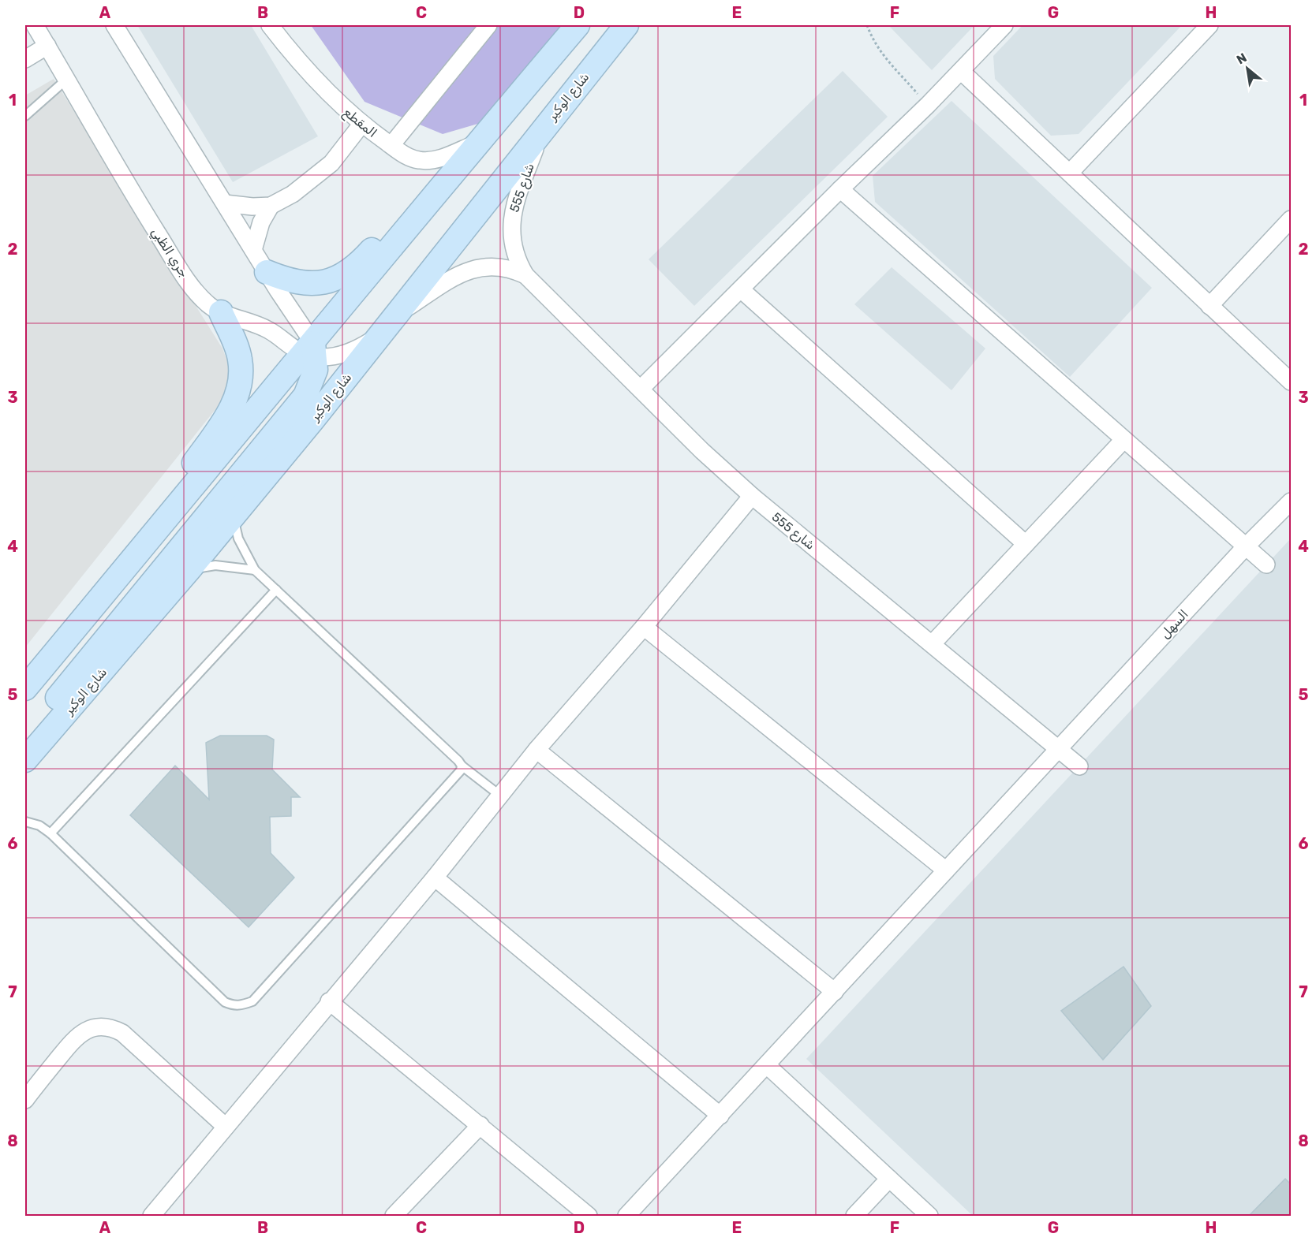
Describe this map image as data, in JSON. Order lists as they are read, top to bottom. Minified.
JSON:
{"streets":{"main road":["شارع الوكير"],"street":["المقطع","شارع 555","جري الظبي","السهل"]},"crossings":[["شارع الوكير","شارع 555"],["شارع 555","السهل"]],"north":"top left","grid":{"columns":["A","B","C","D","E","F","G","H"],"rows":["1","2","3","4","5","6","7","8"]}}
